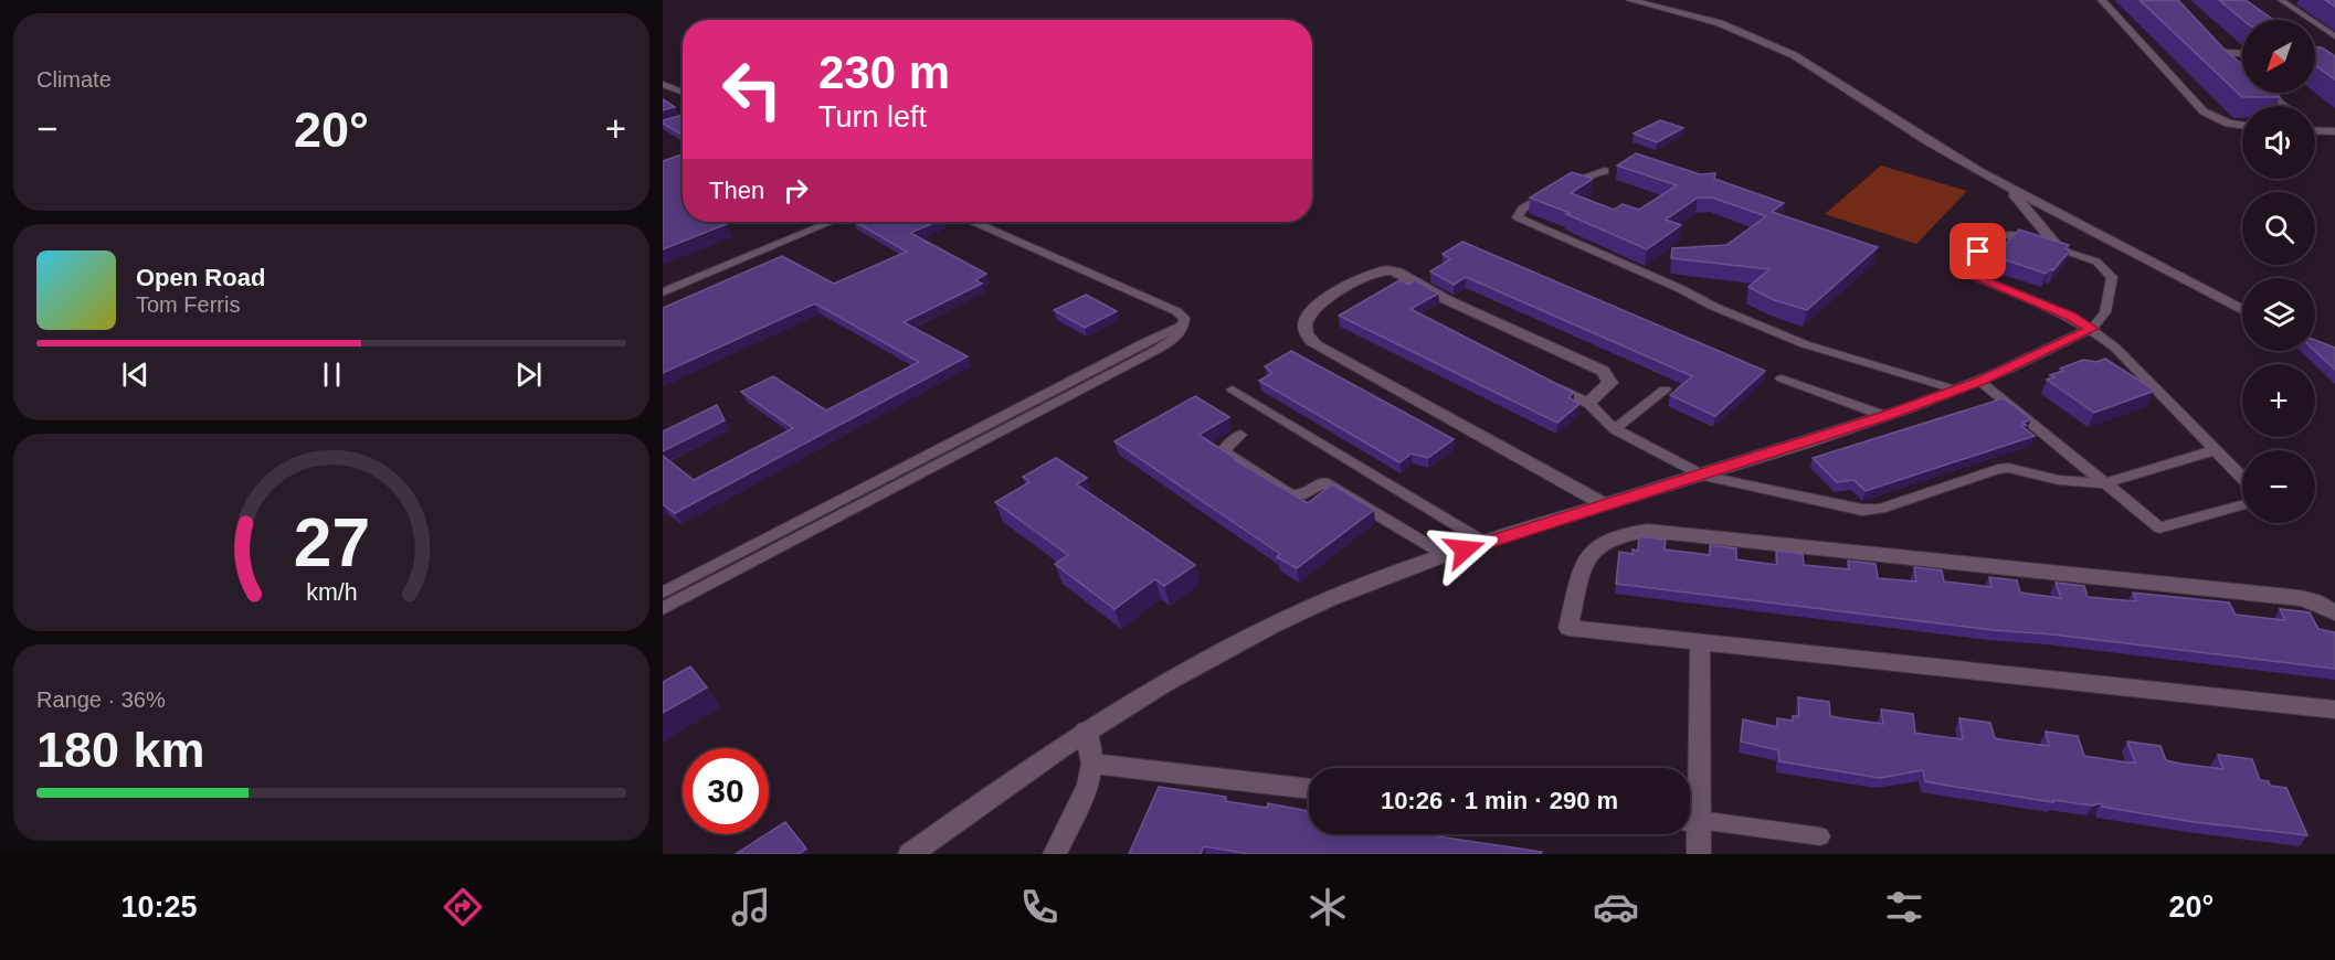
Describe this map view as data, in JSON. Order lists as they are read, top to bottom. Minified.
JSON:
{"north":"bottom left","page":{"tile":["Climate",["Range · 36%","180 km"]],"map_buttons":["+","−"],"turn":["230 m","Turn left"],"heat":["−","20°","+"],"then":"Then","song":["Open Road","Tom Ferris"],"limit":"30","trip":"10:26 · 1 min · 290 m","tabs":["10:25","20°"],"gauge":["27","km/h"]}}
